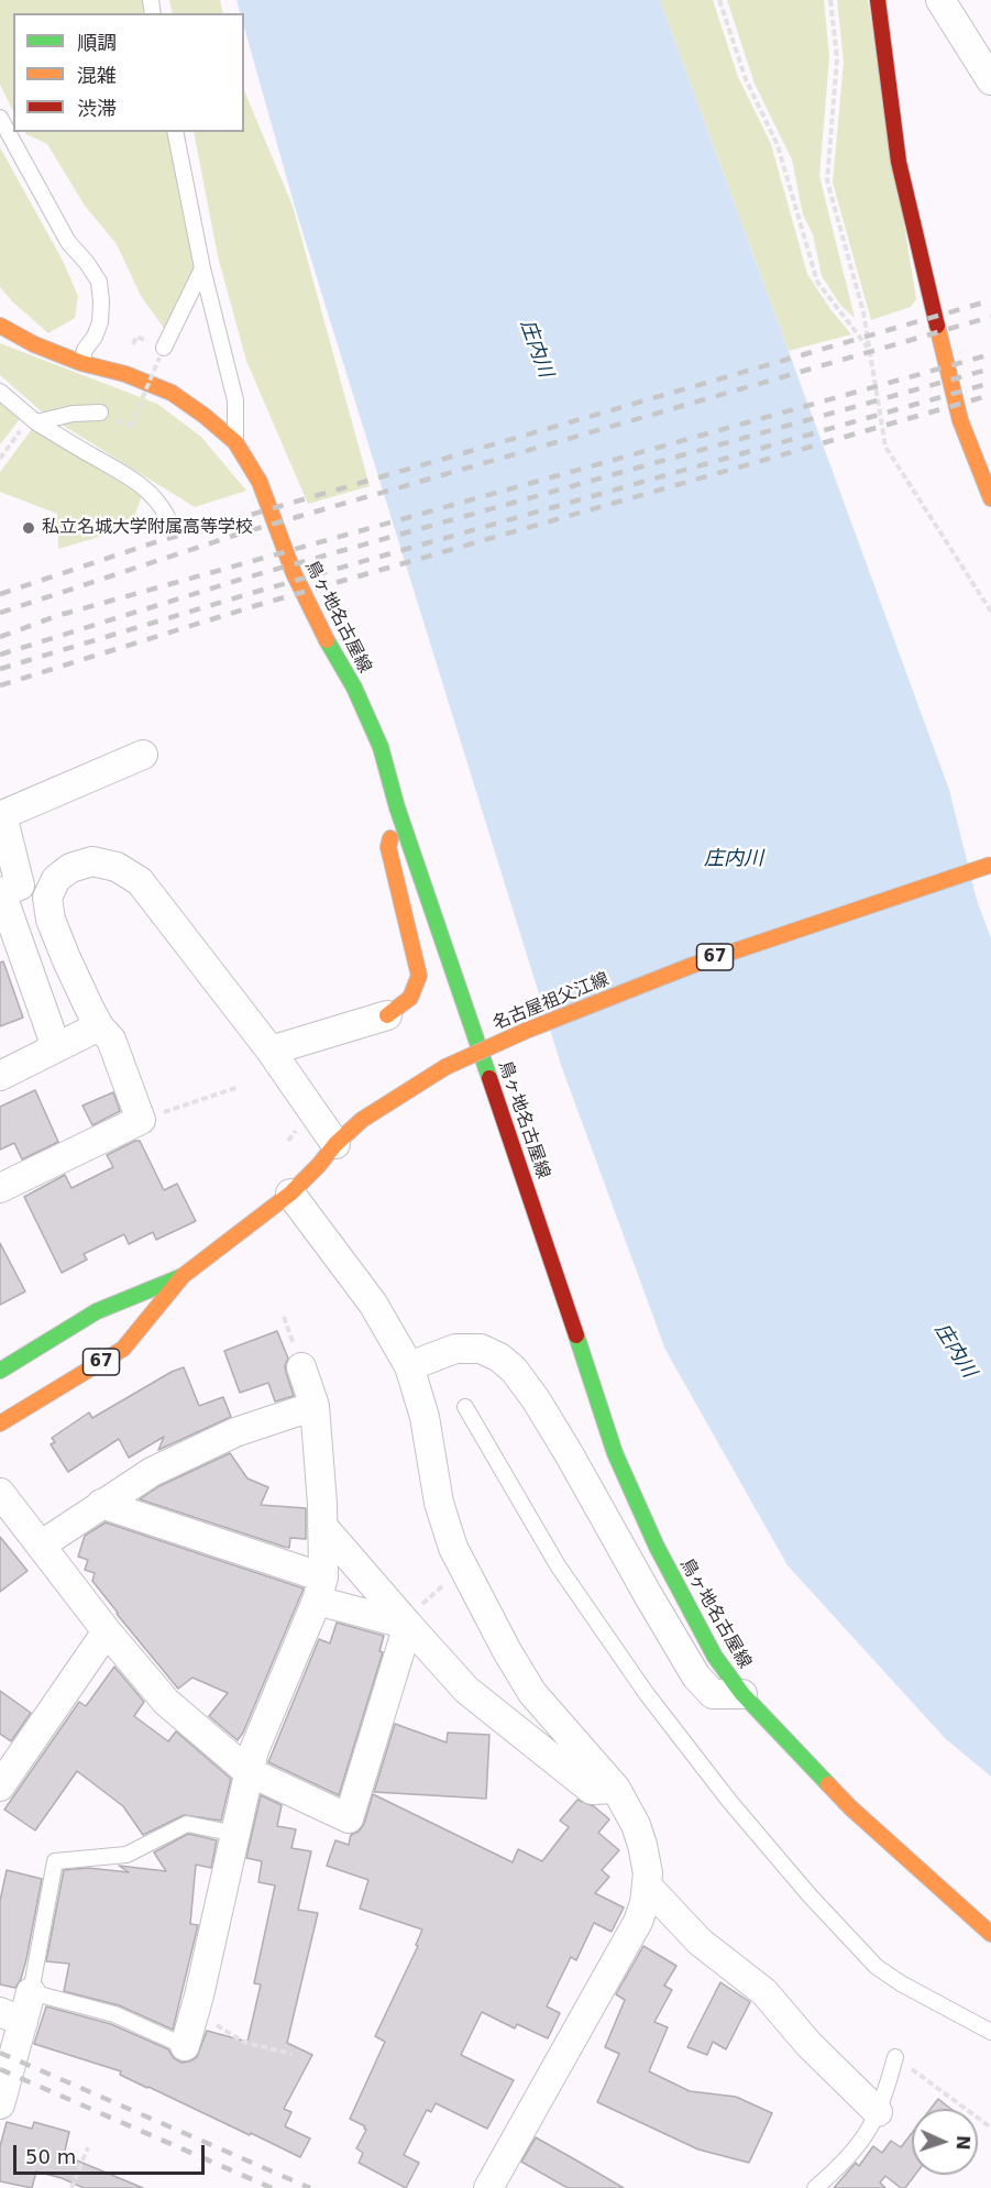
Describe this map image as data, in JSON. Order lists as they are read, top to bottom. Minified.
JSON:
{"streets":{"main road":["鳥ヶ地名古屋線","67","名古屋祖父江線"]},"water":["庄内川"],"places":["私立名城大学附属高等学校"],"legend":["順調","混雑","渋滞"],"scale_bar":"50 m","north":"right"}
